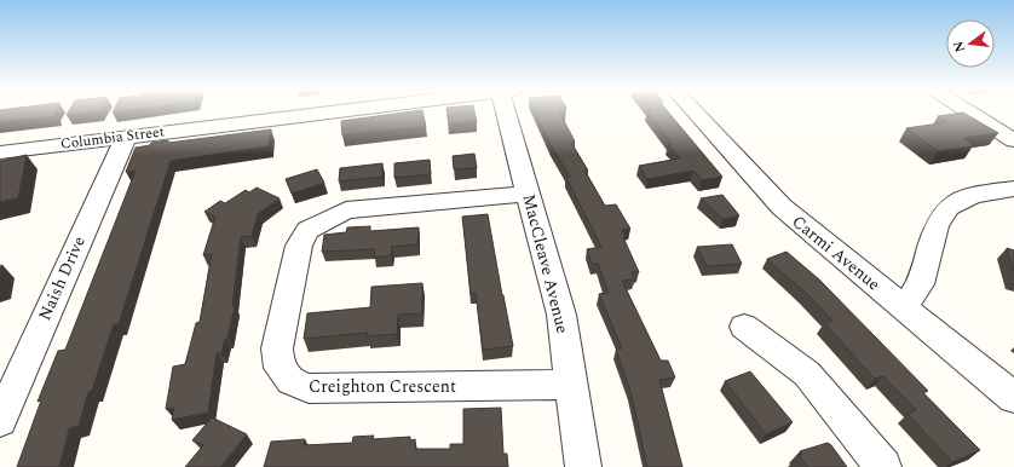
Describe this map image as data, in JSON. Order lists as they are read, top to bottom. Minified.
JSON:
{"streets":{"street":["Columbia Street","Carmi Avenue","MacCleave Avenue","Naish Drive","Creighton Crescent"]},"crossings":[["Columbia Street","Naish Drive"],["MacCleave Avenue","Creighton Crescent"]],"north":"left"}
